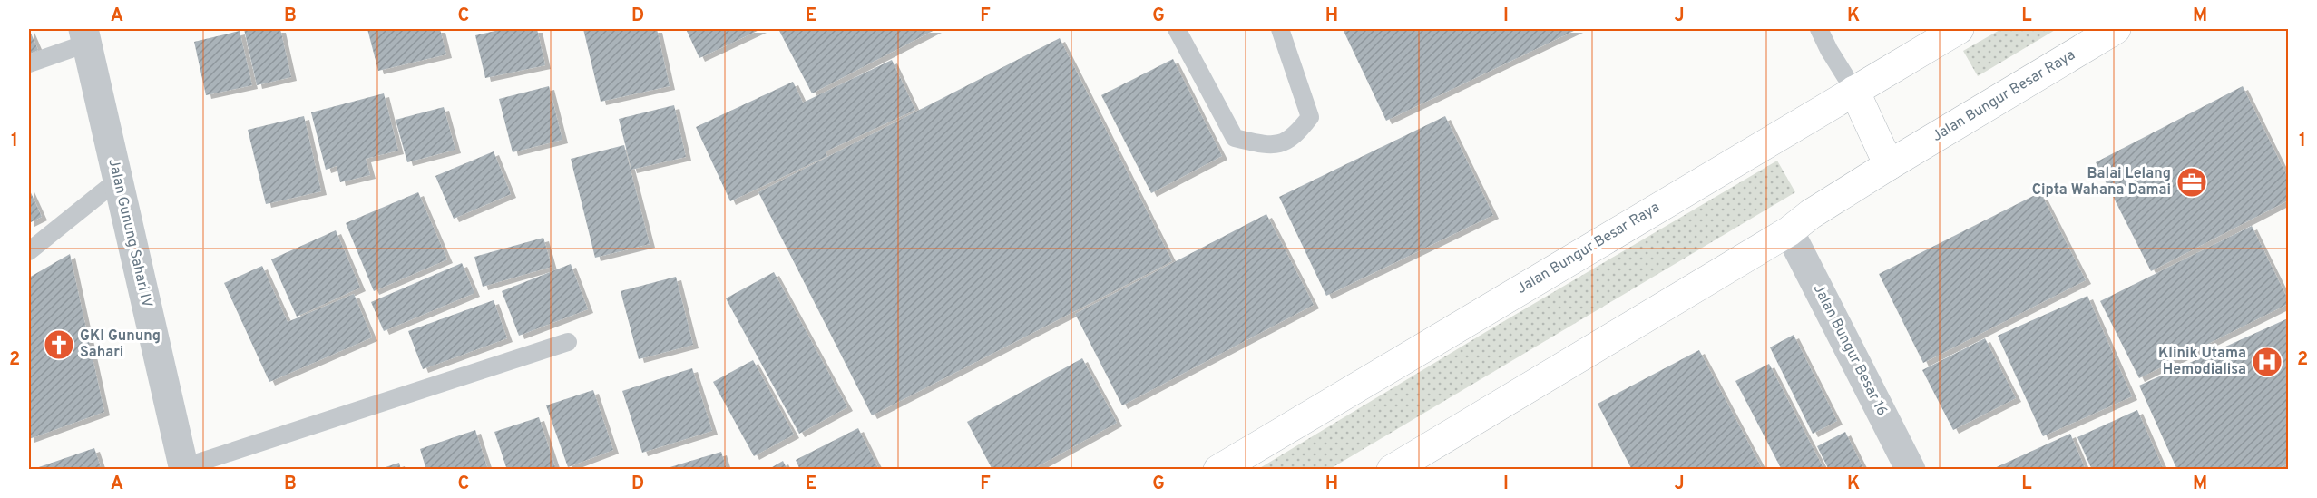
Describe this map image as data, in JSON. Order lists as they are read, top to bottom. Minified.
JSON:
{"streets":{"main road":["Jalan Bungur Besar Raya"],"street":["Jalan Gunung Sahari IV","Jalan Bungur Besar 16"]},"crossings":[["Jalan Bungur Besar Raya","Jalan Bungur Besar 16"]],"places":{"office":["Balai Lelang Cipta Wahana Damai"],"church":["GKI Gunung Sahari"],"hospital":["Klinik Utama Hemodialisa"]},"grid":{"columns":["A","B","C","D","E","F","G","H","I","J","K","L","M"],"rows":["1","2"]}}
